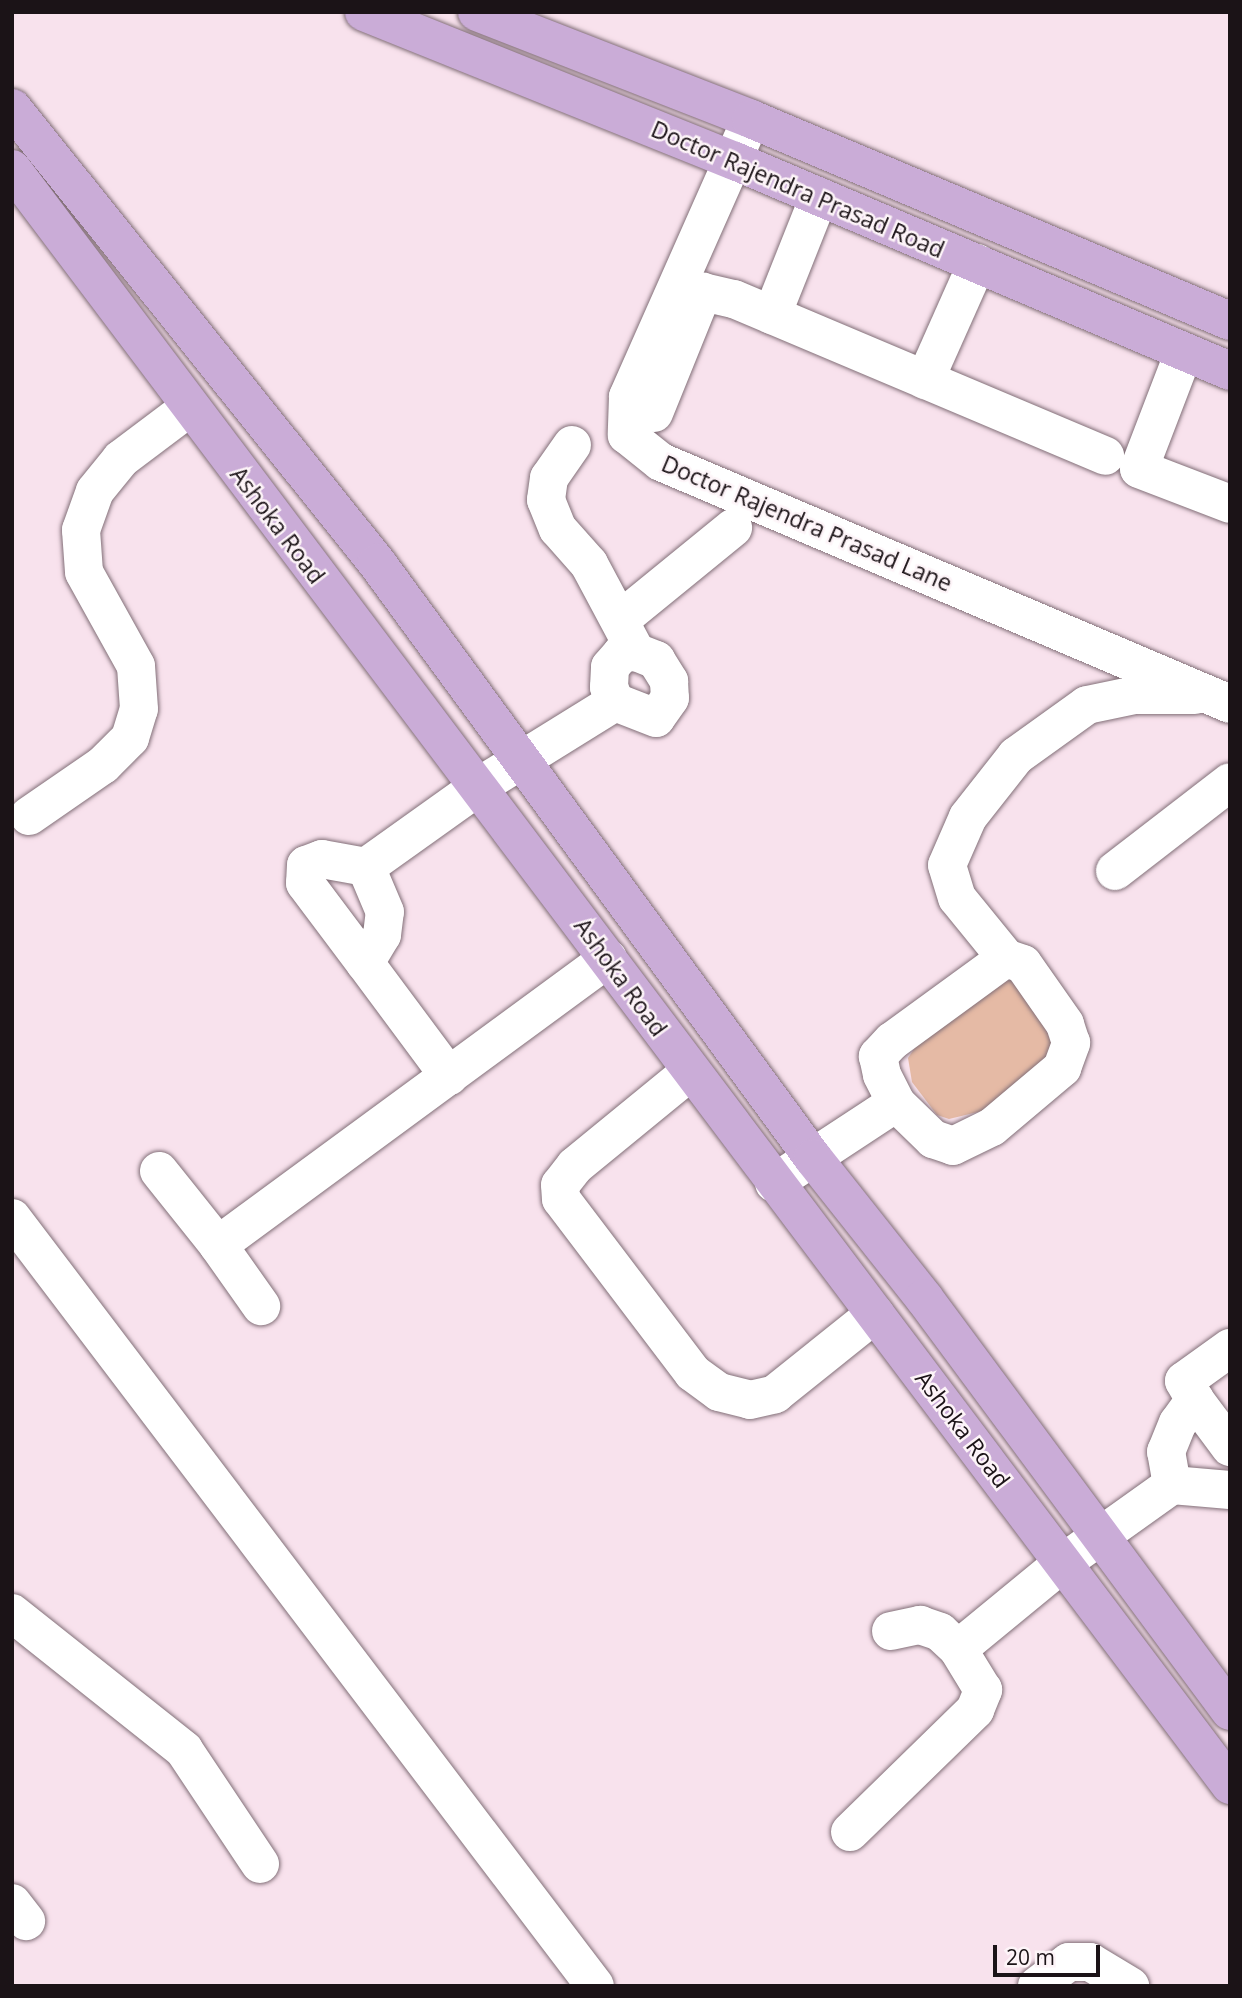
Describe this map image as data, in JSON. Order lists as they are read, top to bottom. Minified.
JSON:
{"streets":{"main road":["Doctor Rajendra Prasad Road","Ashoka Road"],"street":["Doctor Rajendra Prasad Lane"]},"crossings":[["Doctor Rajendra Prasad Road","Doctor Rajendra Prasad Lane"]],"scale_bar":"20 m"}
